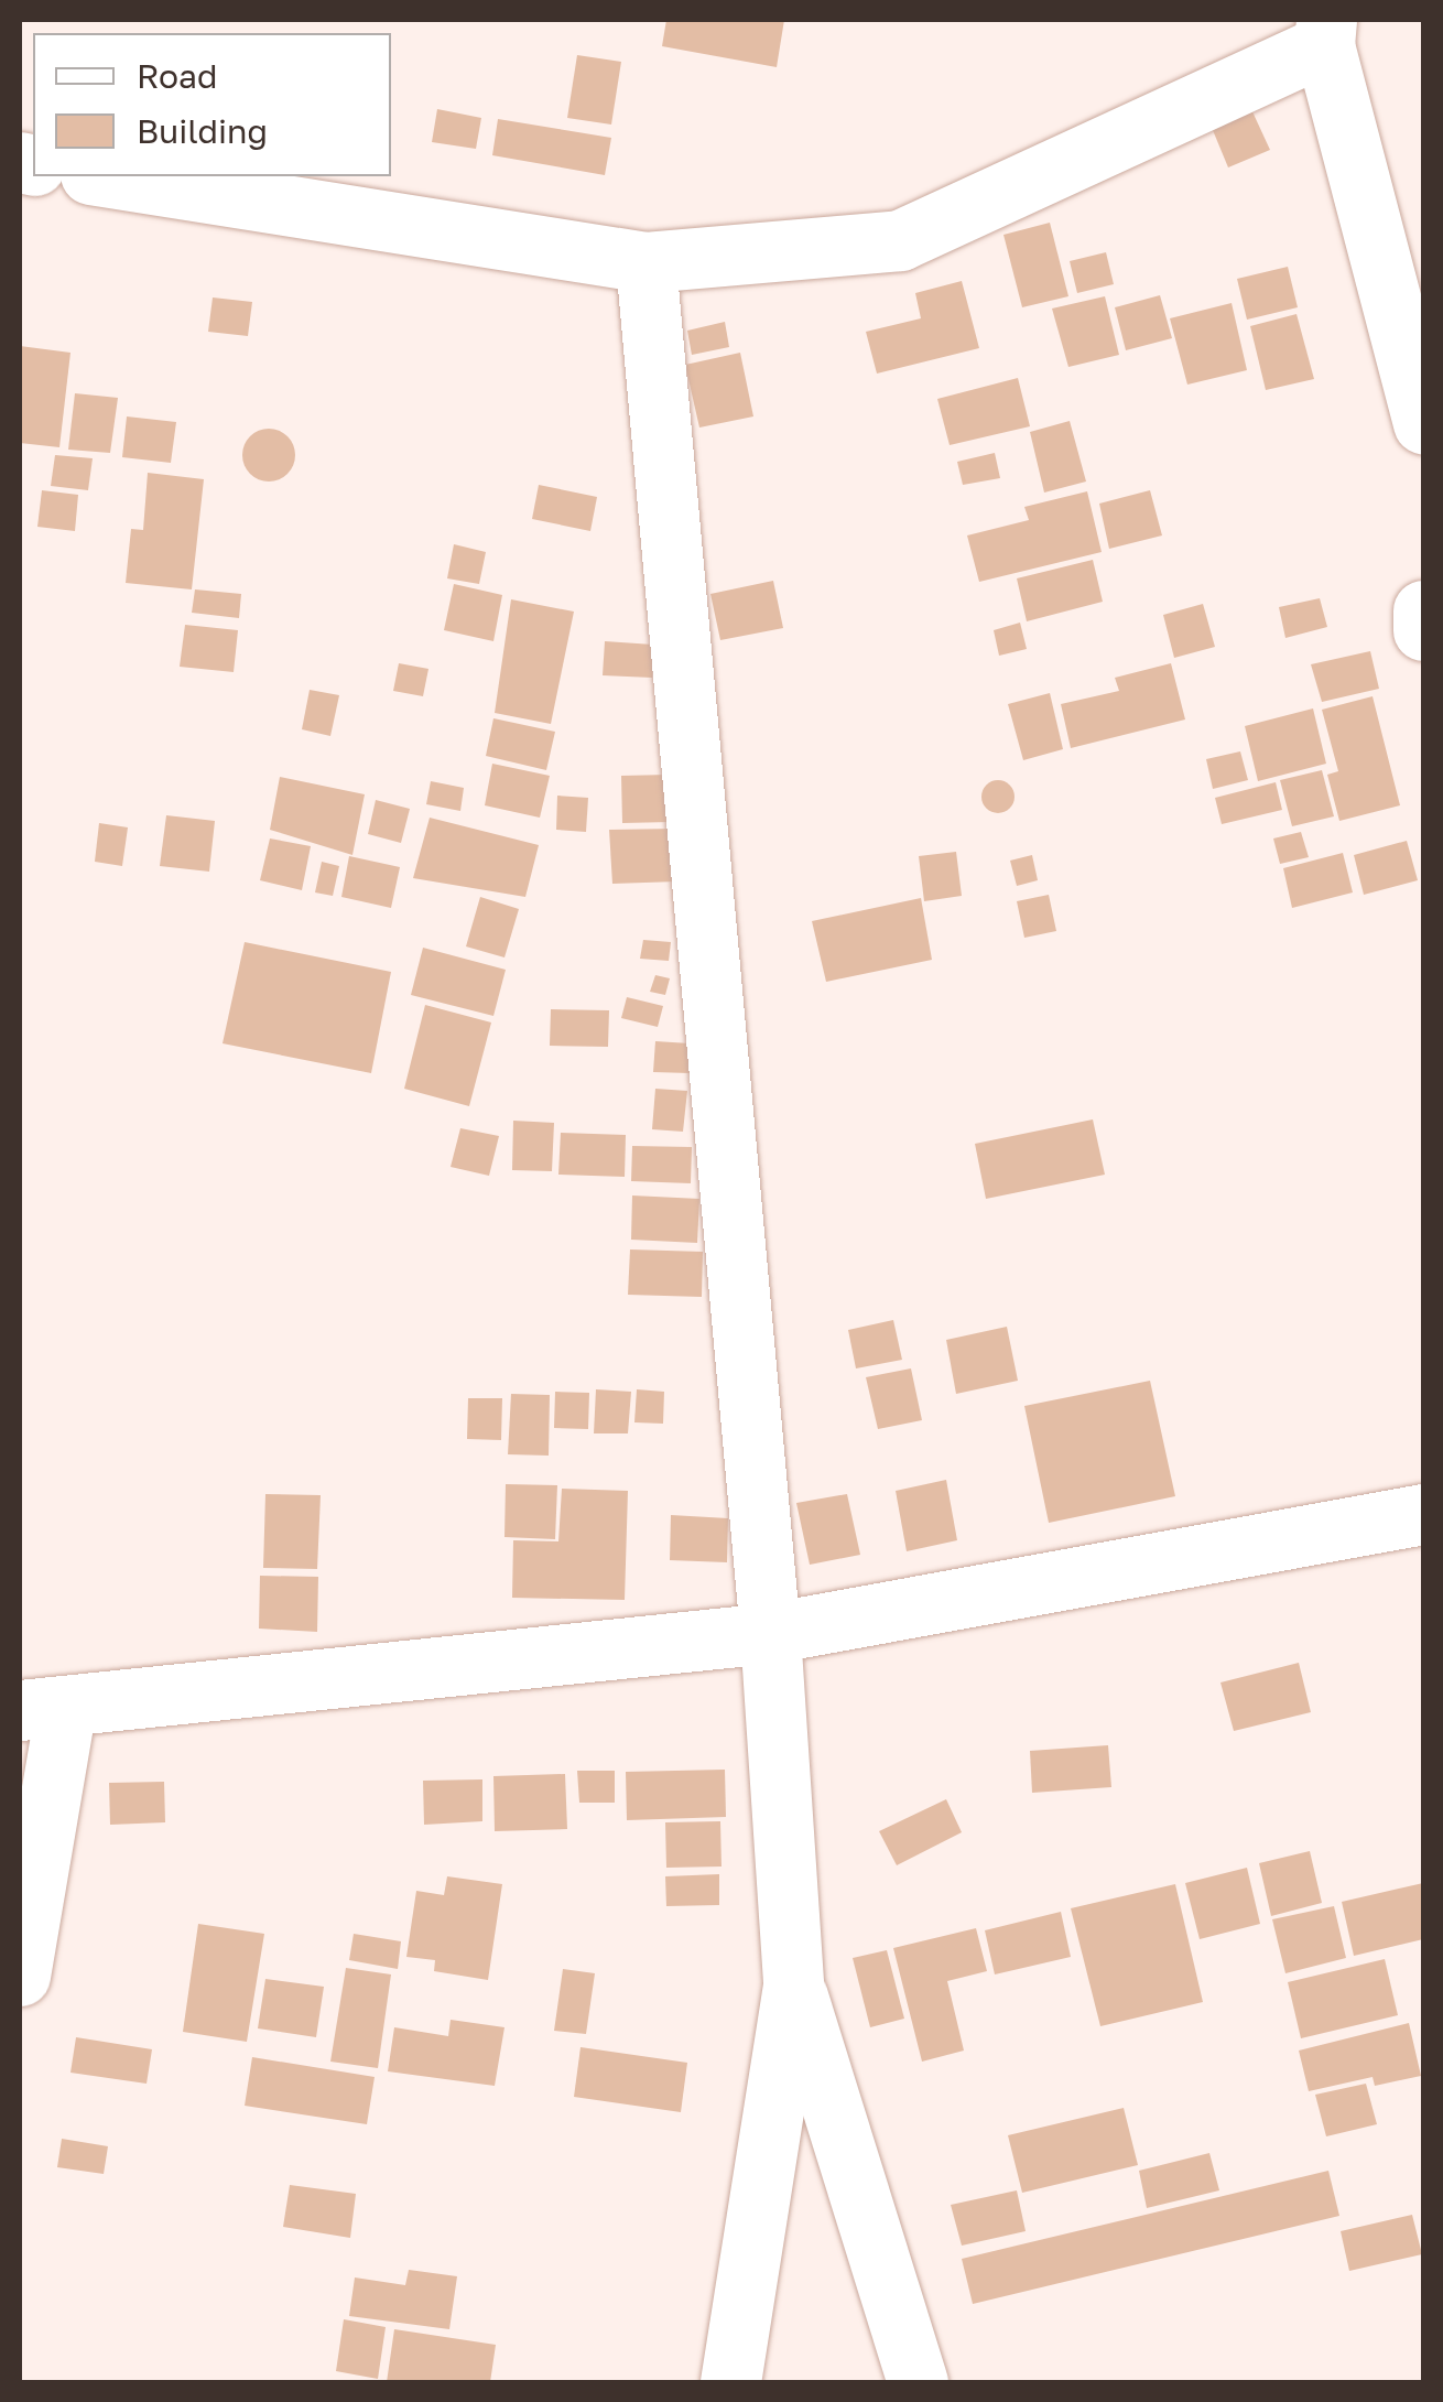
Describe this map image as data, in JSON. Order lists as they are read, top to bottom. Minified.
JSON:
{"legend":["Road","Building"]}
